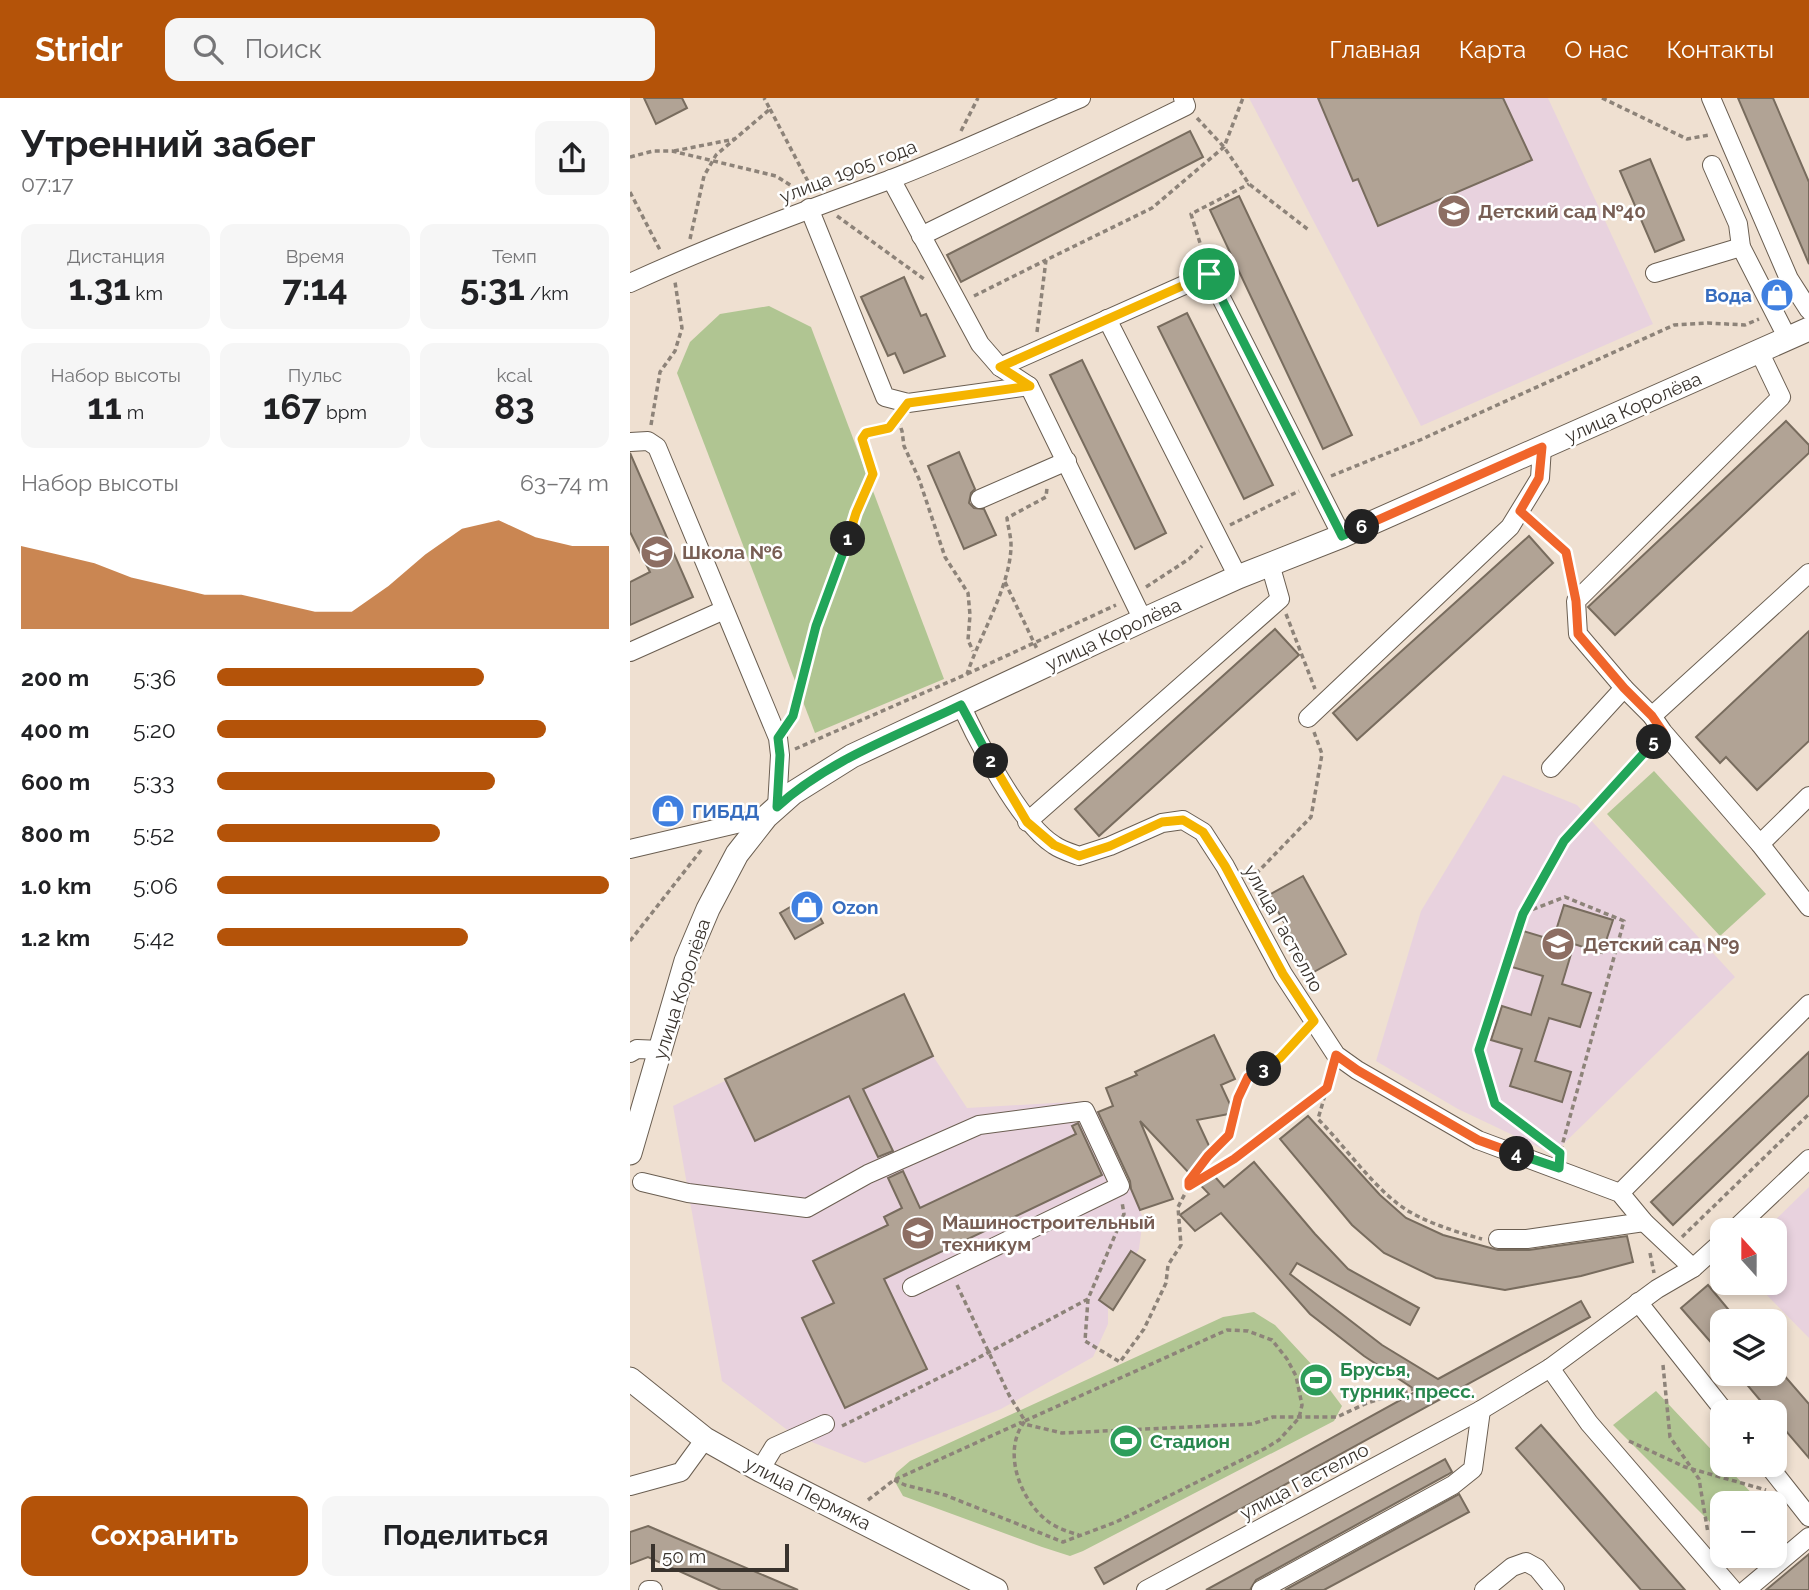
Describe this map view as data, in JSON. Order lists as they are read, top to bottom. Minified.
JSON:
{"streets":{"main road":["улица Королёва","улица Пермяка"],"street":["улица 1905 года","улица Гастелло"]},"crossings":[["улица Королёва","улица Гастелло"]],"places":{"school or university":["Детский сад №40","Школа №6","Детский сад №9","Машиностроительный техникум"],"shop":["Вода","ГИБДД","Ozon"],"sports":["Брусья, турник, пресс.","Стадион"]},"scale_bar":"50 m","north":"top","page":{"header":"Stridr","search":"Поиск","nav":["Главная","Карта","О нас","Контакты"],"heading":["Утренний забег","07:17"],"stats":[["Дистанция","1.31 km"],["Время","7:14"],["Темп","5:31 /km"],["Набор высоты","11 m"],["Пульс","167 bpm"],["kcal","83"]],"chart":["Набор высоты","63–74 m"],"pins":["6","1","5","2","3","4"],"list":[{"name":"200 m","note":"5:36"},{"name":"400 m","note":"5:20"},{"name":"600 m","note":"5:33"},{"name":"800 m","note":"5:52"},{"name":"1.0 km","note":"5:06"},{"name":"1.2 km","note":"5:42"}],"map_buttons":["+","−"],"buttons":["Сохранить","Поделиться"],"scale":"50 m"}}
